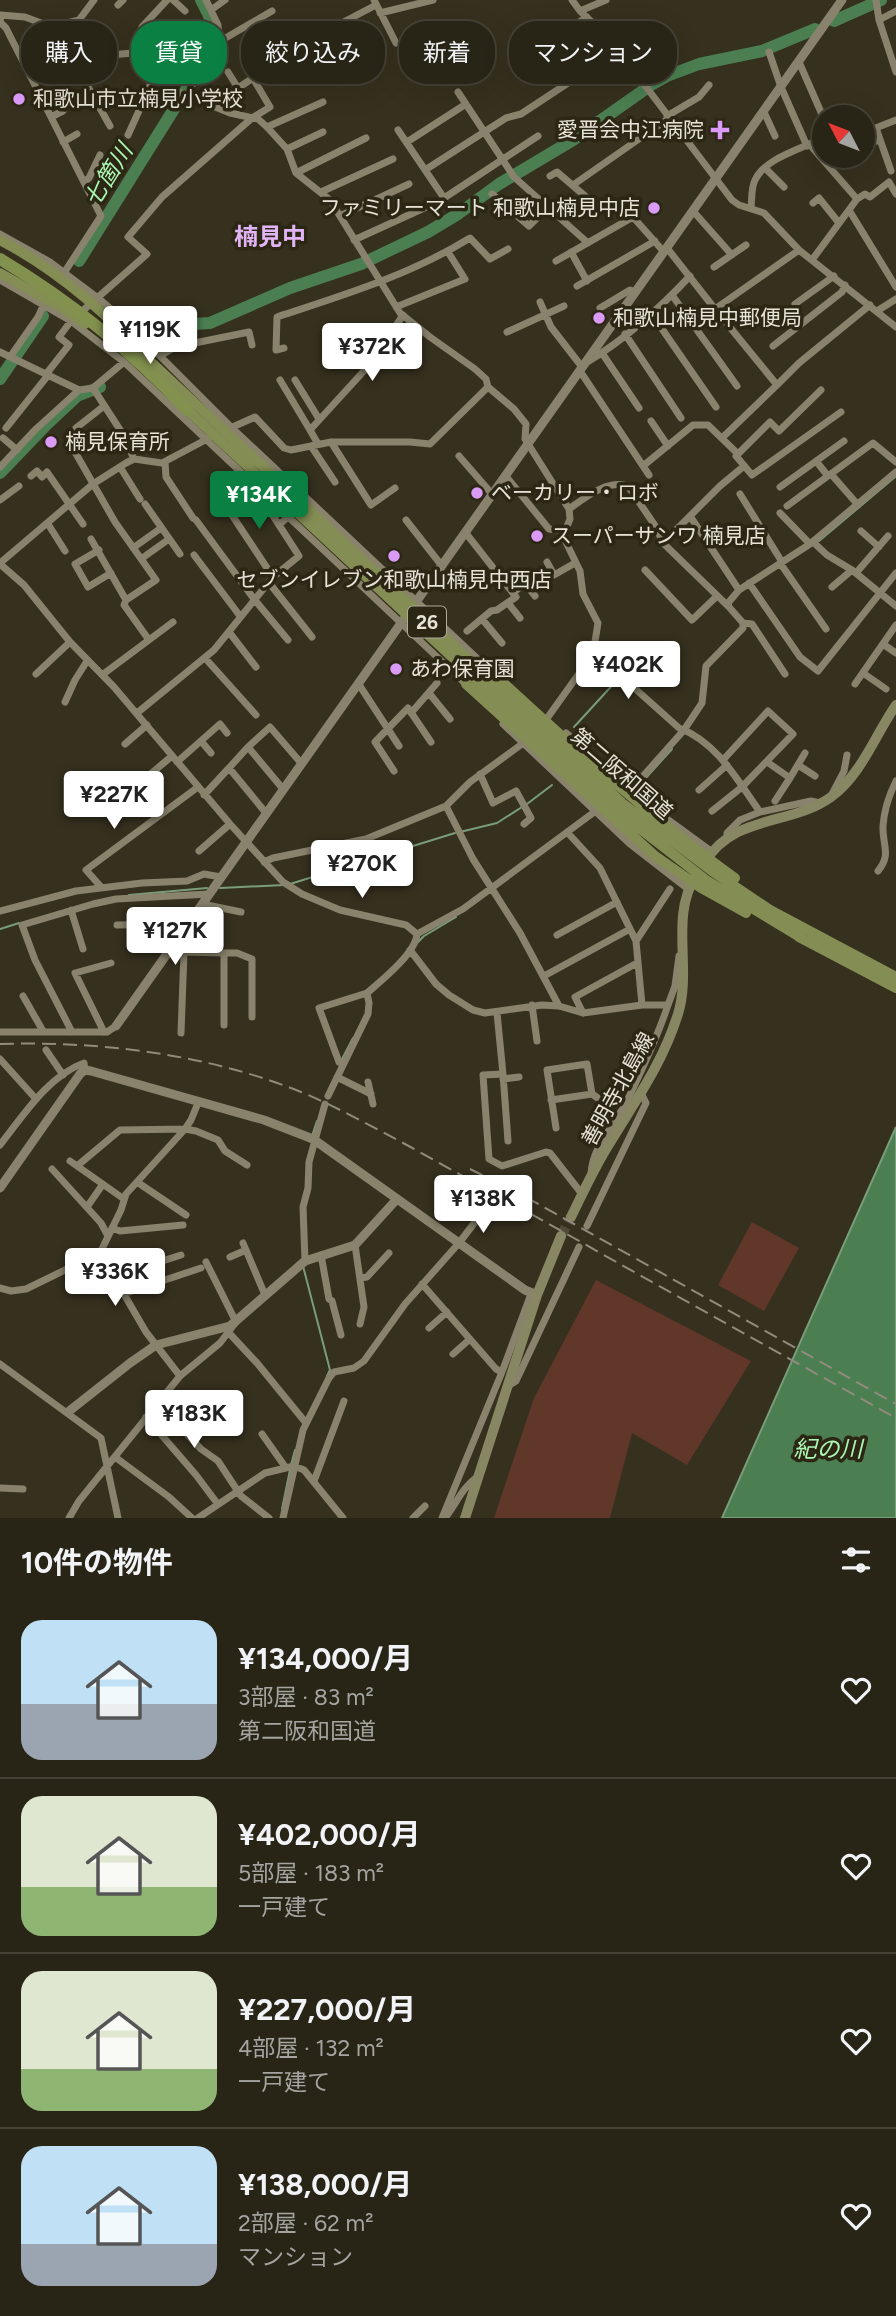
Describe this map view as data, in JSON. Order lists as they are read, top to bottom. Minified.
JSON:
{"streets":{"highway":["26","第二阪和国道"],"main road":["善明寺北島線"]},"crossings":[["26","第二阪和国道"]],"districts":["楠見中"],"water":["七箇川","紀の川"],"places":{"other":["和歌山市立楠見小学校","ファミリーマート 和歌山楠見中店","和歌山楠見中郵便局","楠見保育所","ベーカリー・ロボ","スーパーサンワ 楠見店","セブンイレブン和歌山楠見中西店","あわ保育園"],"health":["愛晋会中江病院"]},"north":"top left","page":{"chip":["購入","賃貸","絞り込み","新着","マンション"],"price":["¥119K","¥372K","¥134K","¥402K","¥227K","¥270K","¥127K","¥138K","¥336K","¥183K"],"heading":"10件の物件","list":[{"name":"¥134,000/月","note":"3部屋 · 83 m² · 第二阪和国道"},{"name":"¥402,000/月","note":"5部屋 · 183 m² · 一戸建て"},{"name":"¥227,000/月","note":"4部屋 · 132 m² · 一戸建て"},{"name":"¥138,000/月","note":"2部屋 · 62 m² · マンション"}]}}
